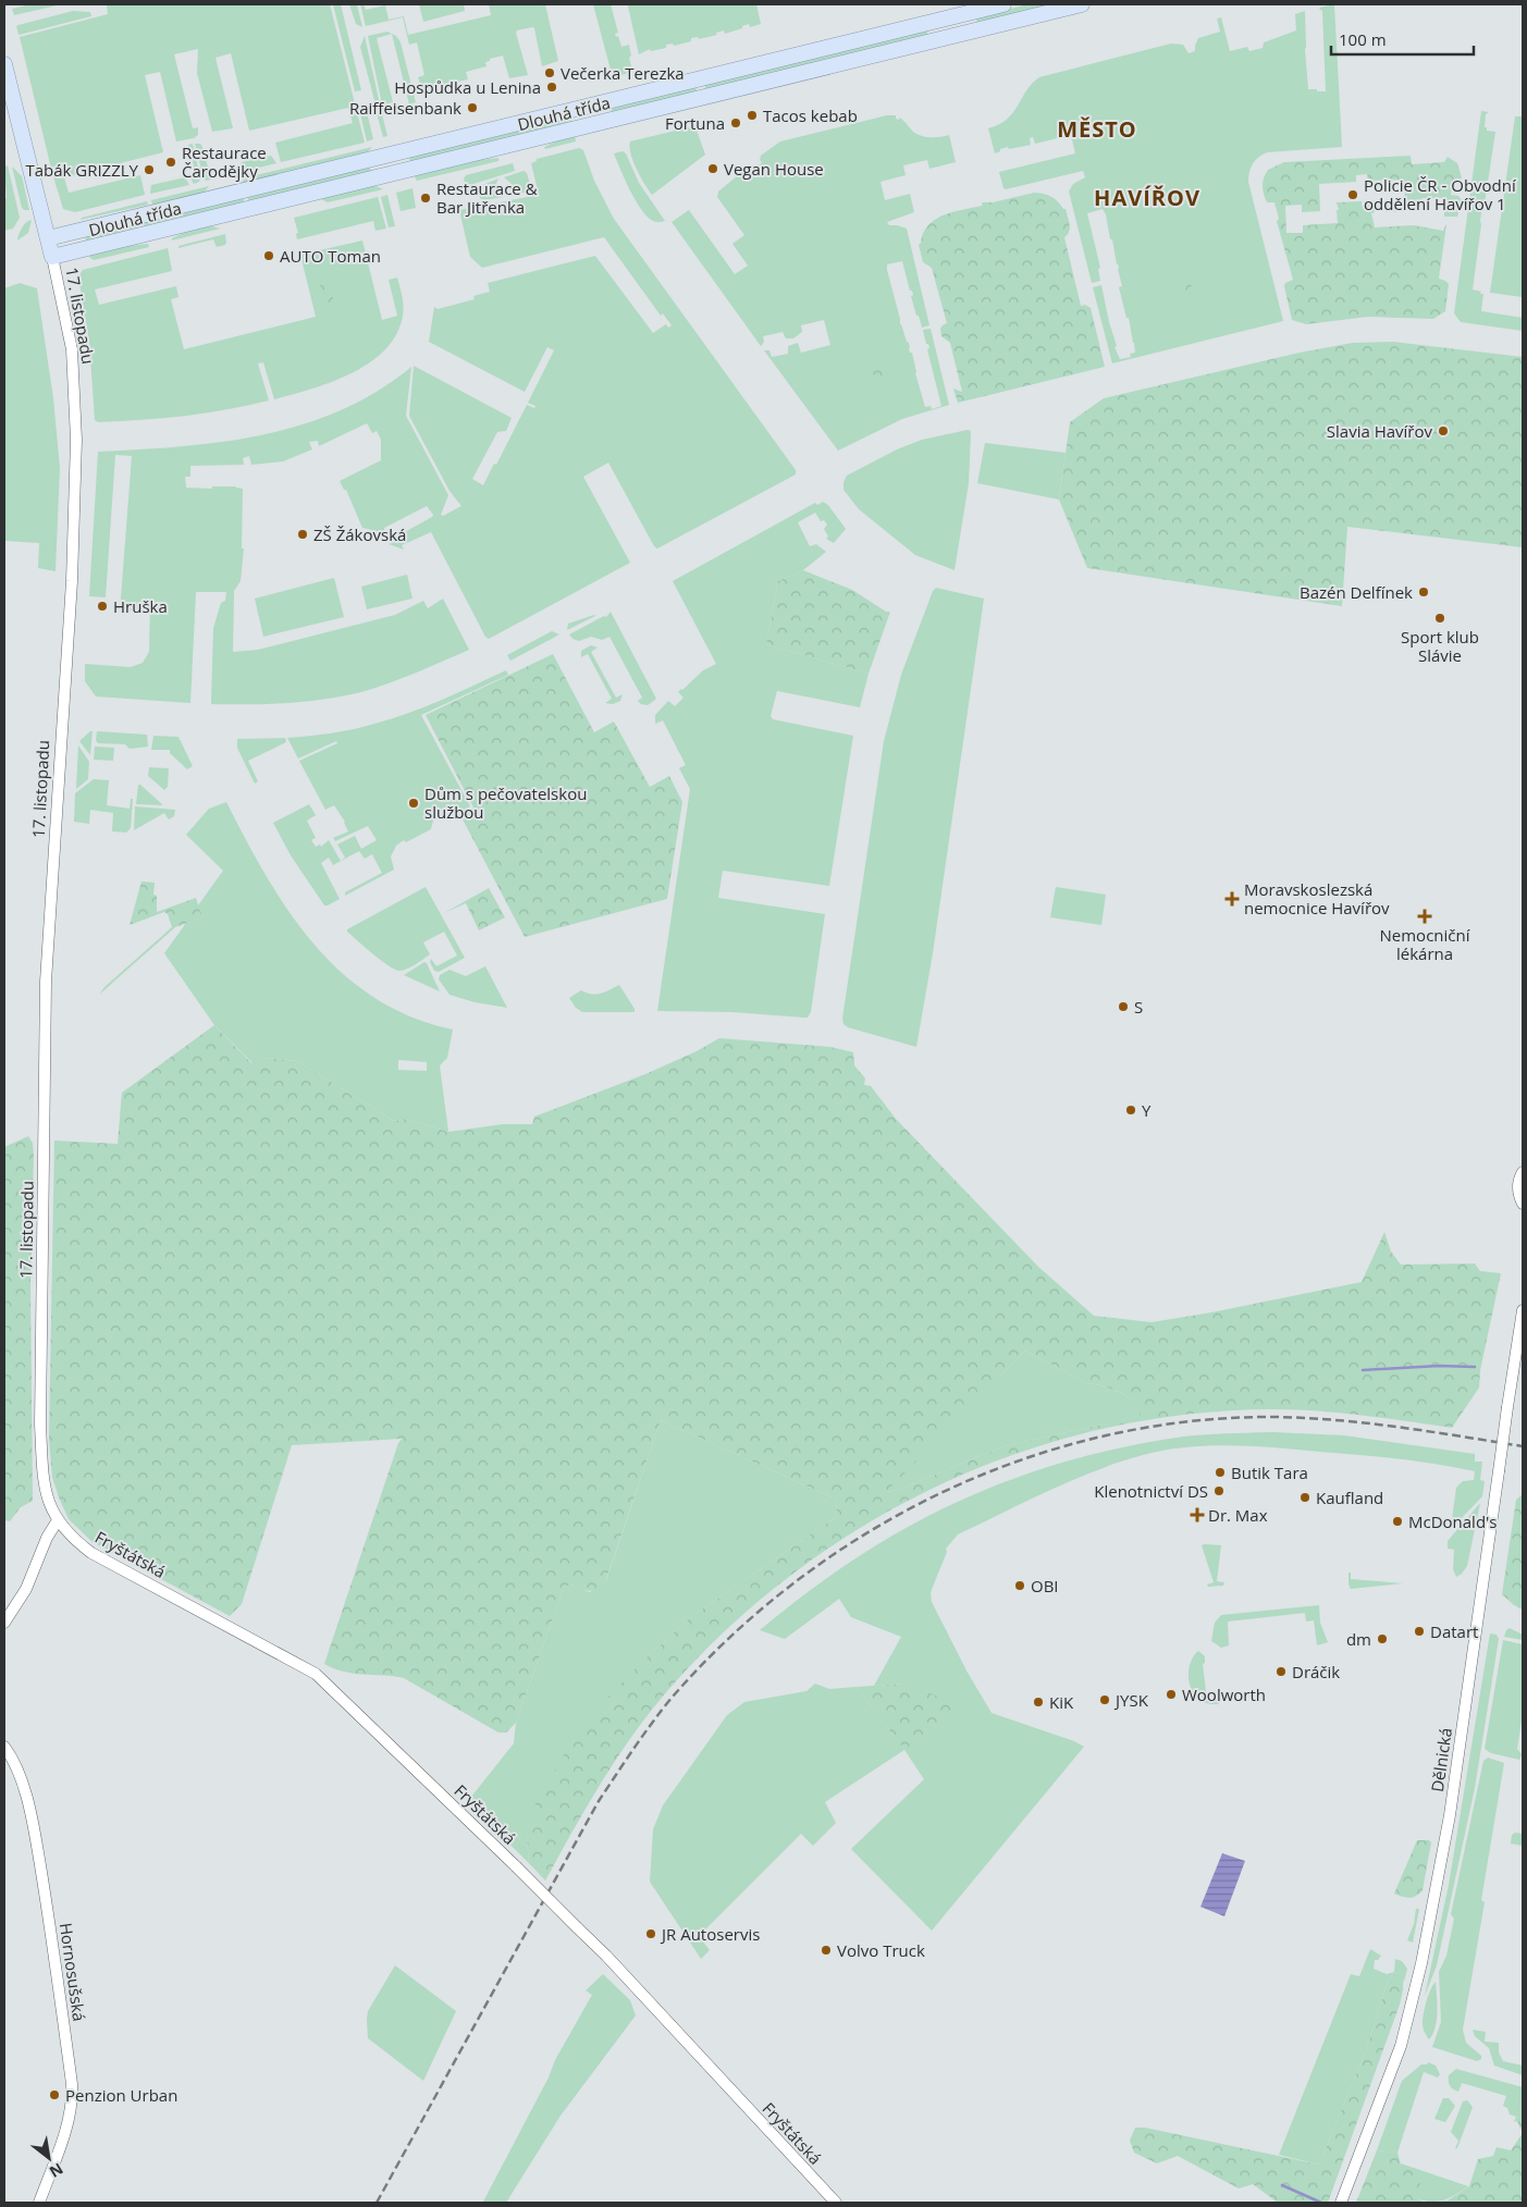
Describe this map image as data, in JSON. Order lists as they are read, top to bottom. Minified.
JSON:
{"streets":{"main road":["Dlouhá třída","17. listopadu"],"street":["Fryštátská","Dělnická","Hornosušská"]},"crossings":[["Dlouhá třída","17. listopadu"],["17. listopadu","Fryštátská"]],"districts":["MĚSTO","HAVÍŘOV"],"places":{"other":["Večerka Terezka","Hospůdka u Lenina","Raiffeisenbank","Tacos kebab","Fortuna","Restaurace Čarodějky","Vegan House","Tabák GRIZZLY","Policie ČR - Obvodní oddělení Havířov 1","Restaurace & Bar Jitřenka","AUTO Toman","Slavia Havířov","ZŠ Žákovská","Bazén Delfínek","Hruška","Sport klub Slávie","Dům s pečovatelskou službou","S","Y","Butik Tara","Klenotnictví DS","Kaufland","McDonald's","OBI","Datart","dm","Dráčik","Woolworth","JYSK","KiK","JR Autoservis","Volvo Truck","Penzion Urban"],"health":["Moravskoslezská nemocnice Havířov","Nemocniční lékárna","Dr. Max"]},"scale_bar":"100 m","north":"bottom right"}
